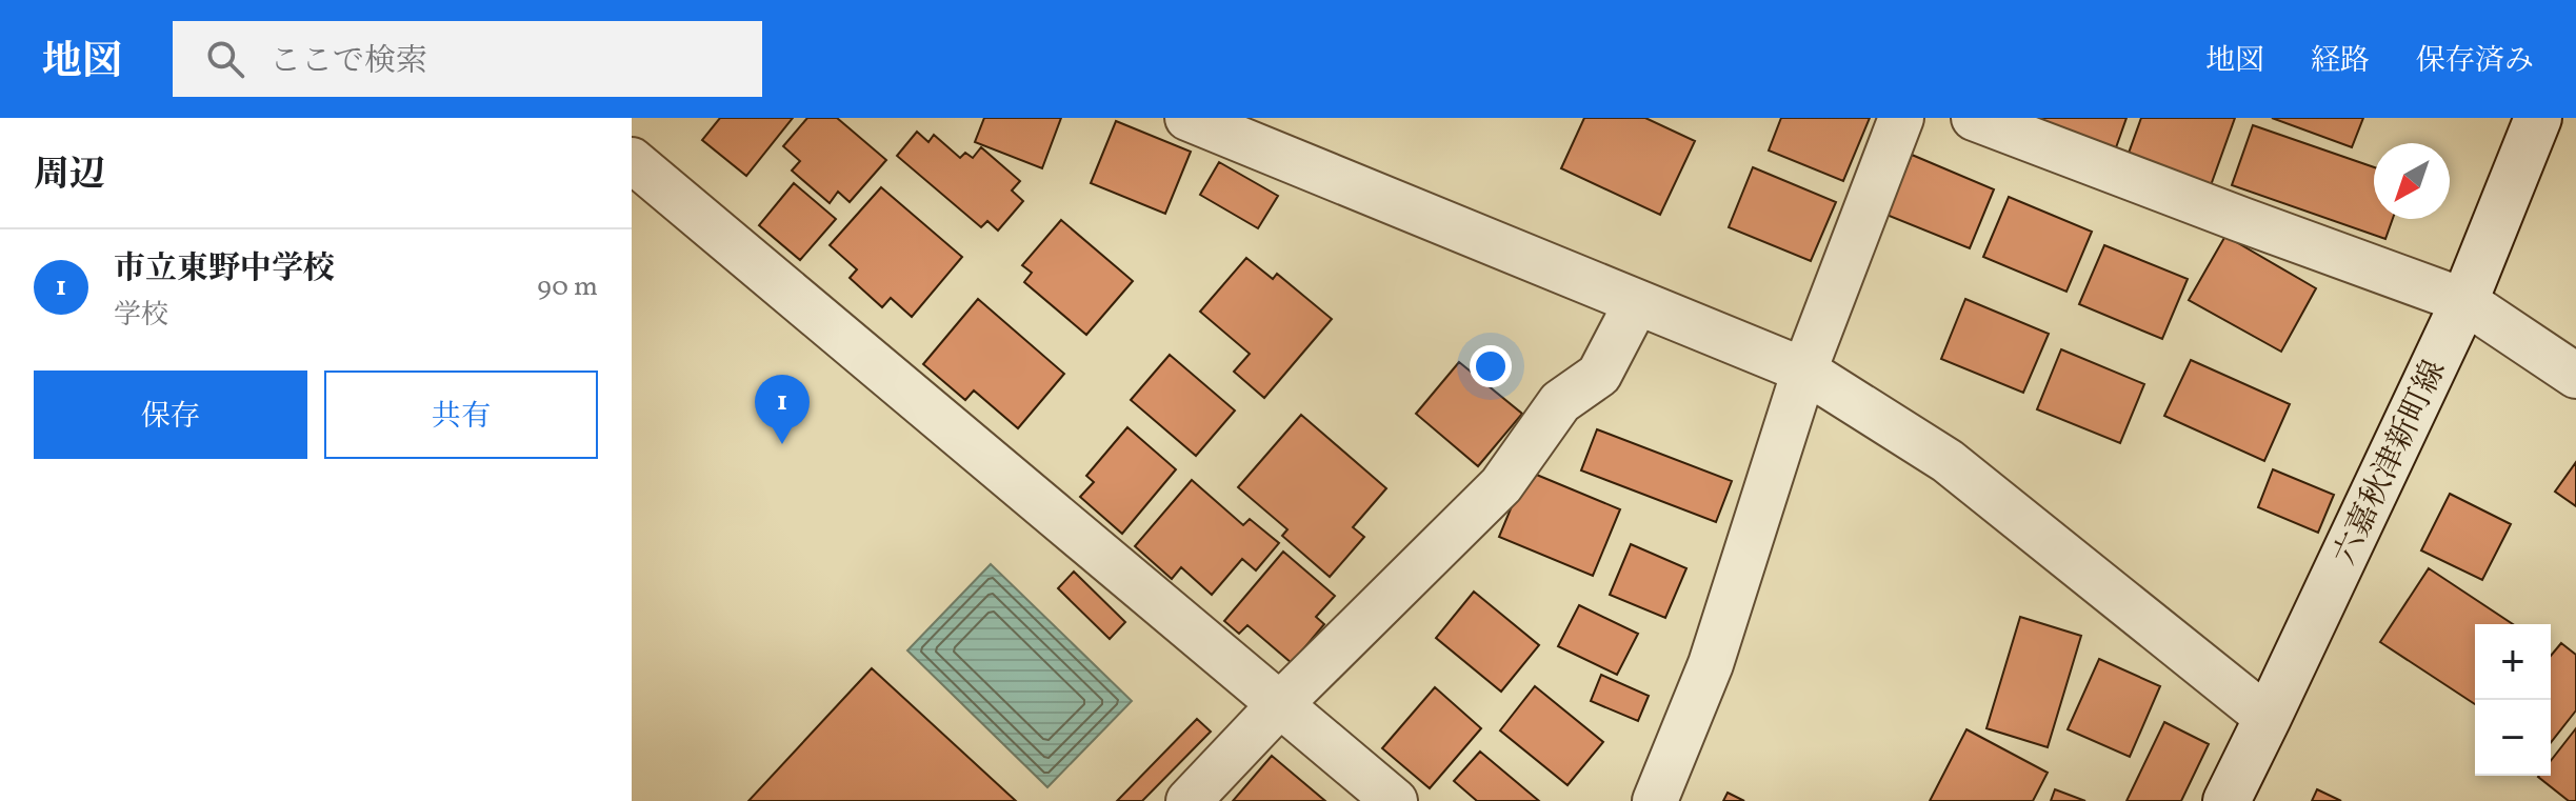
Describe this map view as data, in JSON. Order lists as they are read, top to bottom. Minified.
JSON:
{"streets":{"main road":["六嘉秋津新町線"]},"north":"bottom left","page":{"header":"地図","search":"ここで検索","nav":["地図","経路","保存済み"],"heading":"周辺","list":[{"mark":"1","name":"市立東野中学校","note":"学校","value":"90 m"}],"buttons":["保存","共有"],"pins":"1","map_buttons":["+","−"]}}
